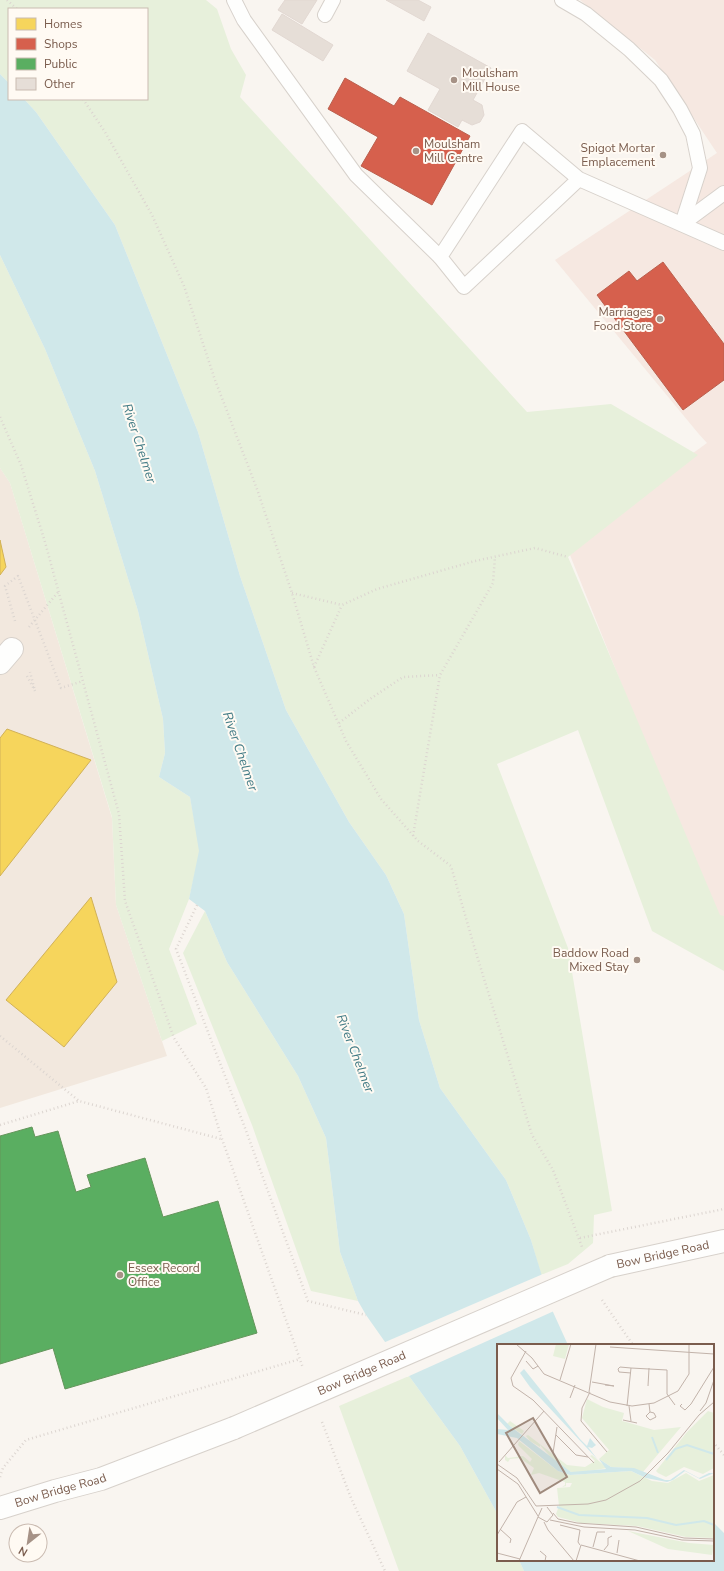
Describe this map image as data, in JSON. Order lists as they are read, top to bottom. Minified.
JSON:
{"streets":{"street":["Bow Bridge Road"]},"water":["River Chelmer"],"places":["Moulsham Mill House","Moulsham Mill Centre","Spigot Mortar Emplacement","Marriages Food Store","Baddow Road Mixed Stay","Essex Record Office"],"legend":["Homes","Shops","Public","Other"],"north":"bottom left"}
